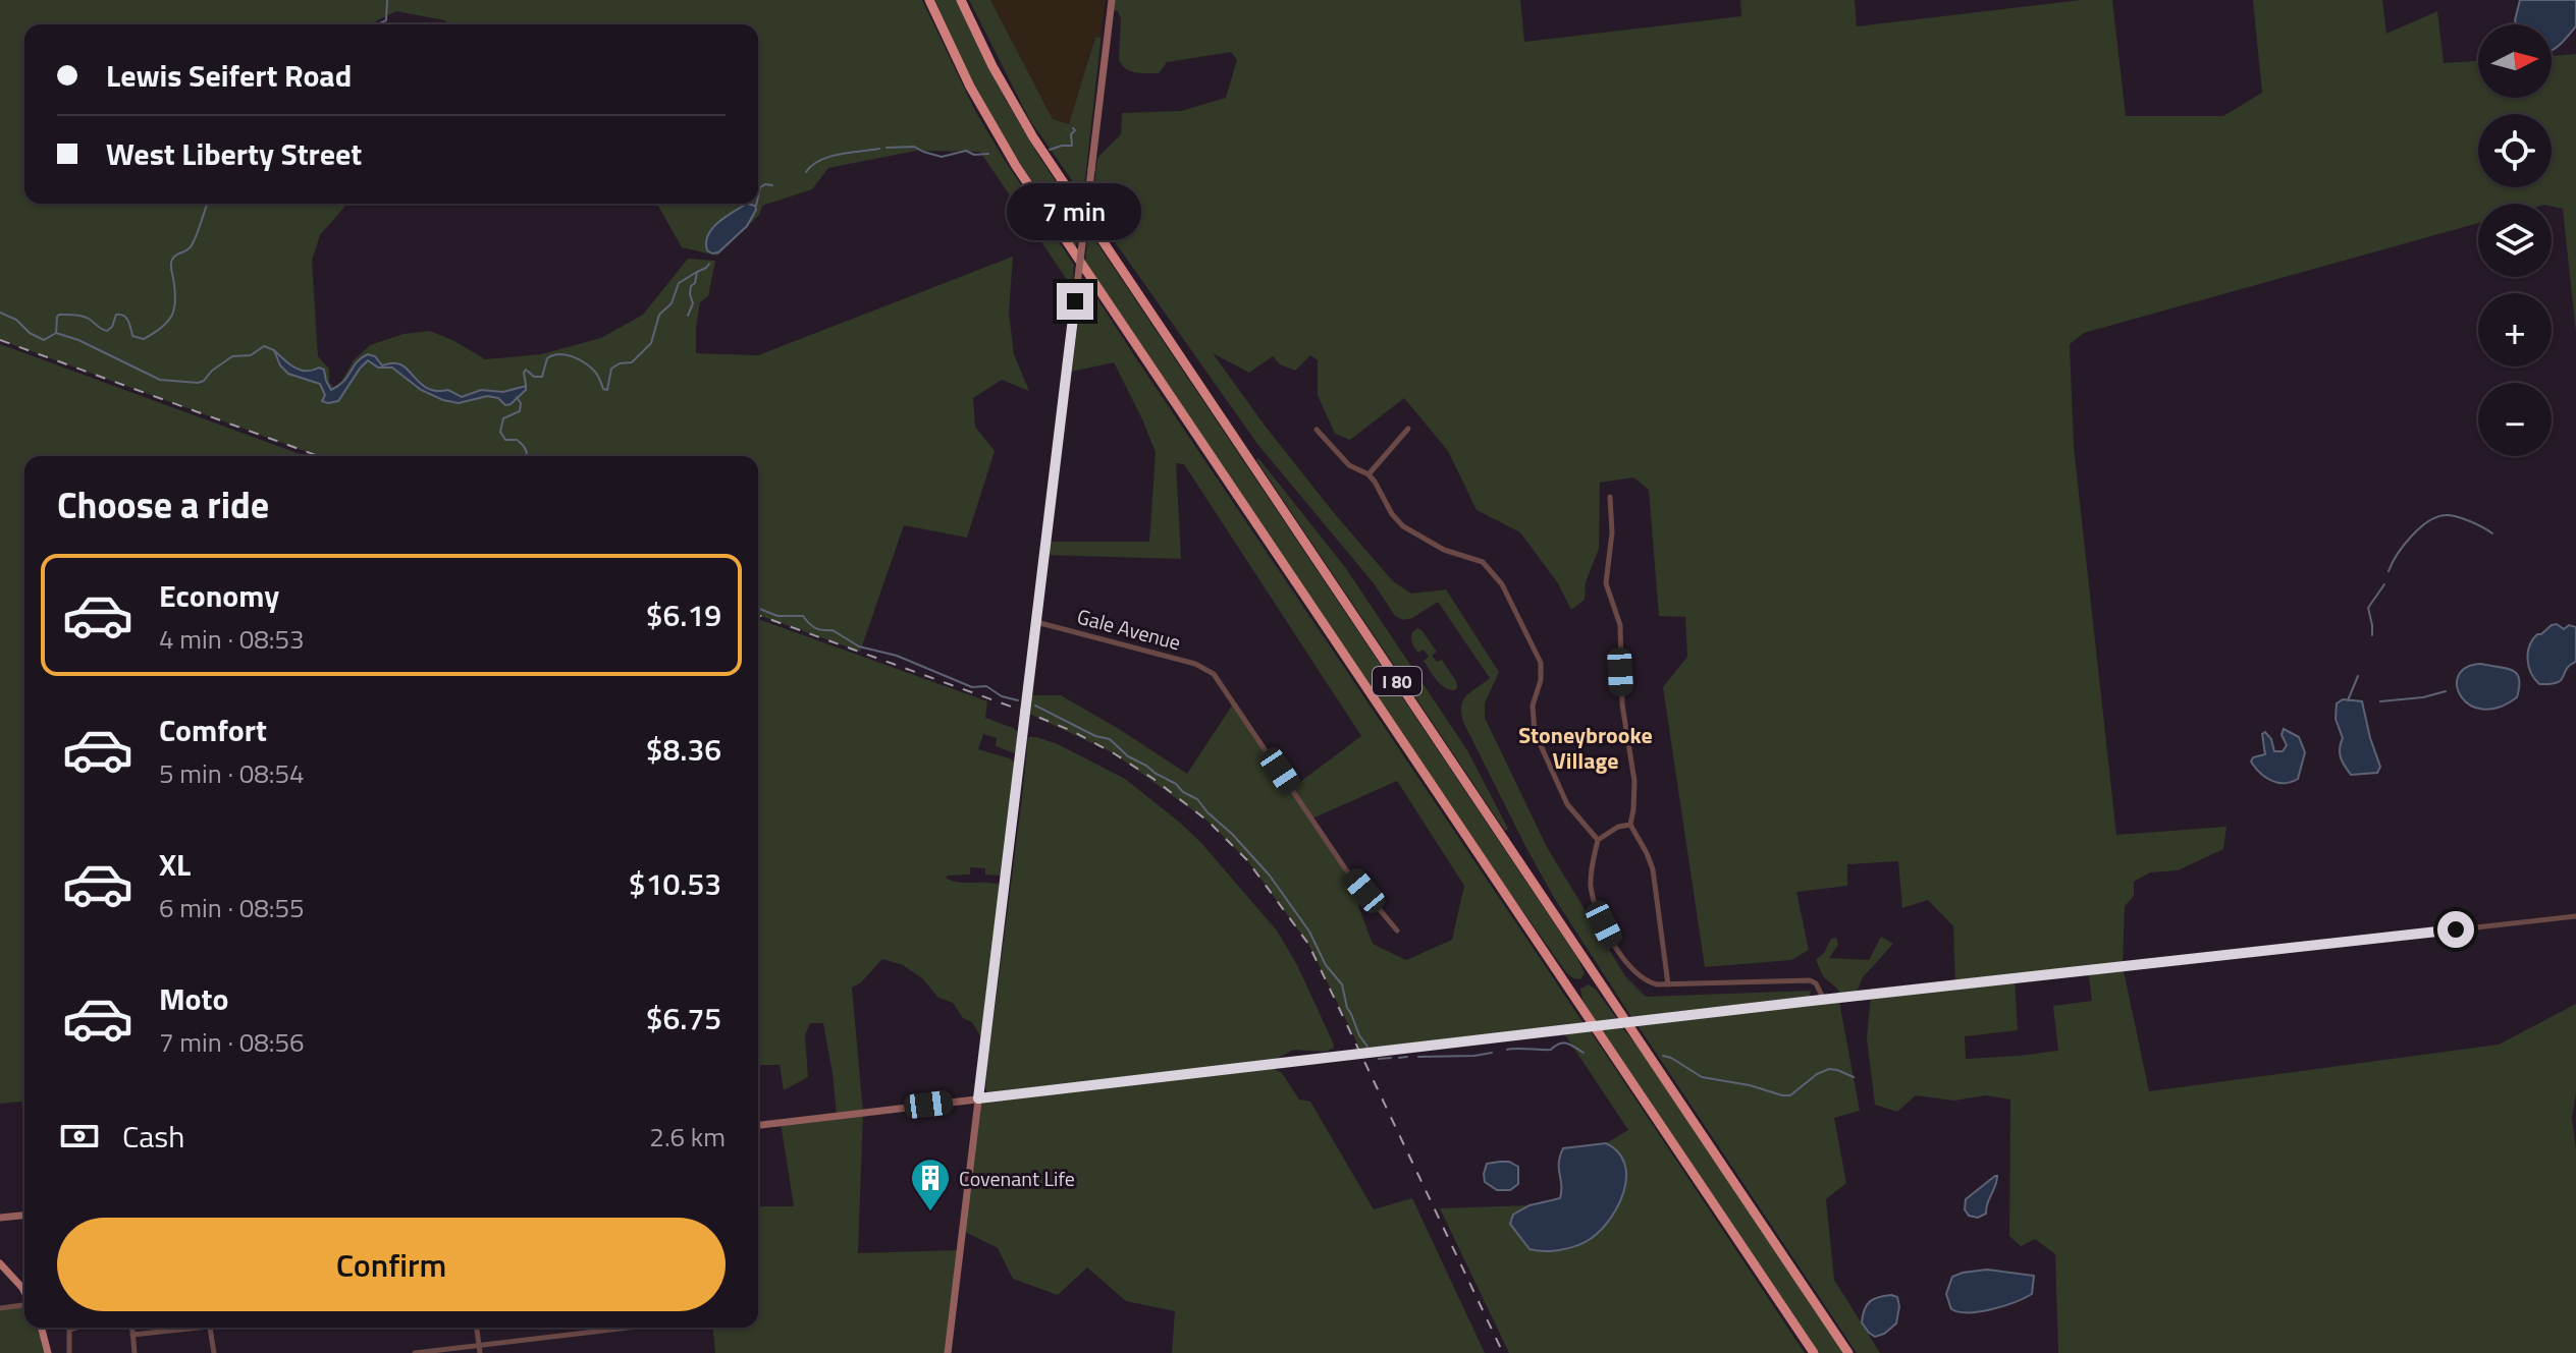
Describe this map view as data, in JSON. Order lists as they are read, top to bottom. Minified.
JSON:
{"streets":{"highway":["I 80"],"street":["Gale Avenue"]},"districts":["Stoneybrooke Village"],"places":{"building":["Covenant Life"]},"north":"right","page":{"map_buttons":["+","−"],"banner":["Lewis Seifert Road","West Liberty Street"],"bubble":"7 min","heading":"Choose a ride","list":[{"name":"Economy","note":"4 min · 08:53","value":"$6.19"},{"name":"Comfort","note":"5 min · 08:54","value":"$8.36"},{"name":"XL","note":"6 min · 08:55","value":"$10.53"},{"name":"Moto","note":"7 min · 08:56","value":"$6.75"}],"pay":["Cash","2.6 km"],"buttons":"Confirm"}}
